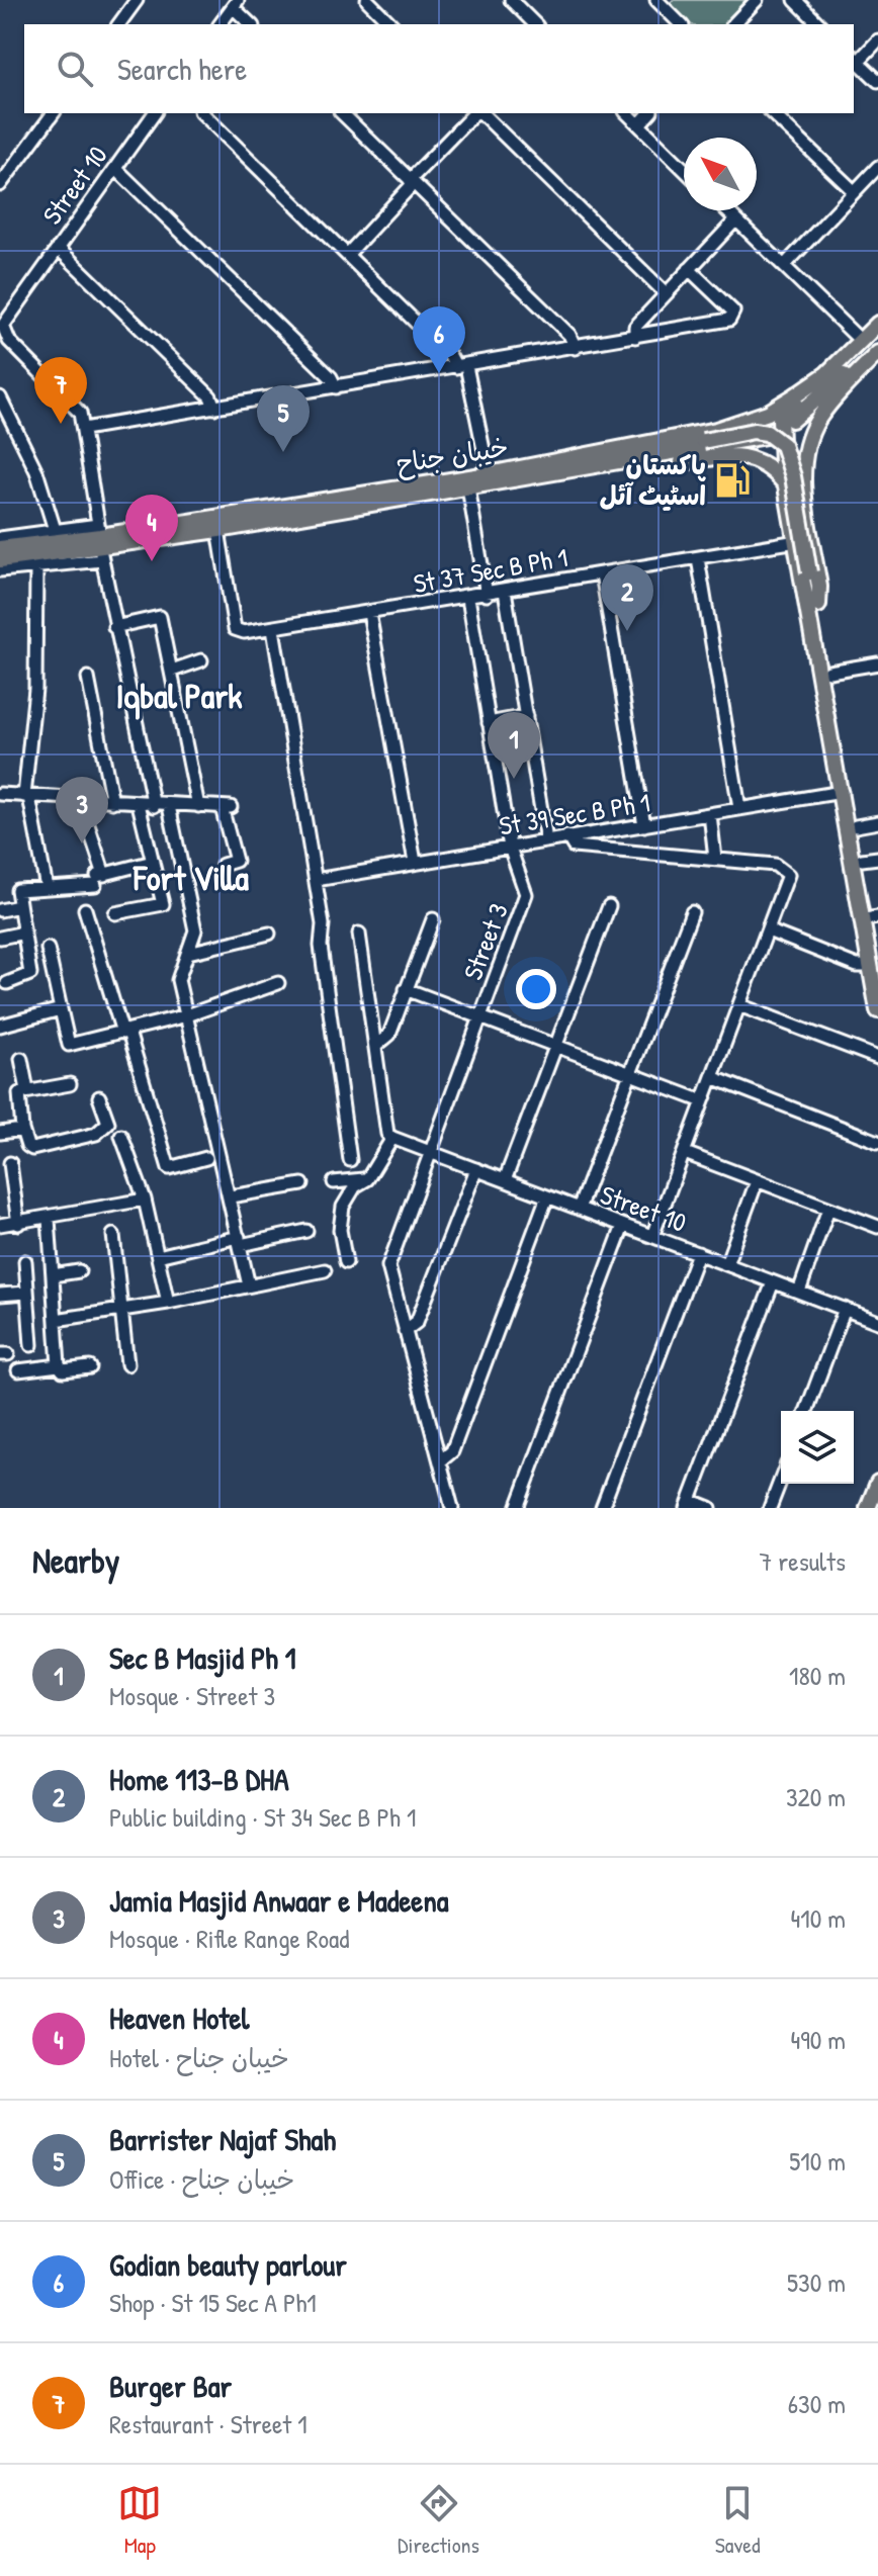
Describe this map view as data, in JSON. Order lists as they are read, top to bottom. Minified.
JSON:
{"streets":{"main road":["خیبان جناح"],"street":["Street 10","St 37 Sec B Ph 1","St 39 Sec B Ph 1","Street 3"]},"crossings":[["Street 10","Street 3"],["خیبان جناح","St 37 Sec B Ph 1"],["St 37 Sec B Ph 1","Street 3"],["St 39 Sec B Ph 1","Street 3"]],"districts":["Iqbal Park","Fort Villa"],"places":{"fuel station":["پاکستان اسٹیٹ آئل"]},"north":"top left","page":{"search":"Search here","pins":["6","7","5","4","2","1","3"],"heading":["Nearby","7 results"],"list":[{"mark":"1","name":"Sec B Masjid Ph 1","note":"Mosque · Street 3","value":"180 m"},{"mark":"2","name":"Home 113-B DHA","note":"Public building · St 34 Sec B Ph 1","value":"320 m"},{"mark":"3","name":"Jamia Masjid Anwaar e Madeena","note":"Mosque · Rifle Range Road","value":"410 m"},{"mark":"4","name":"Heaven Hotel","note":"Hotel · خیبان جناح","value":"490 m"},{"mark":"5","name":"Barrister Najaf Shah","note":"Office · خیبان جناح","value":"510 m"},{"mark":"6","name":"Godian beauty parlour","note":"Shop · St 15 Sec A Ph1","value":"530 m"},{"mark":"7","name":"Burger Bar","note":"Restaurant · Street 1","value":"630 m"}],"nav":["Map","Directions","Saved"]}}
